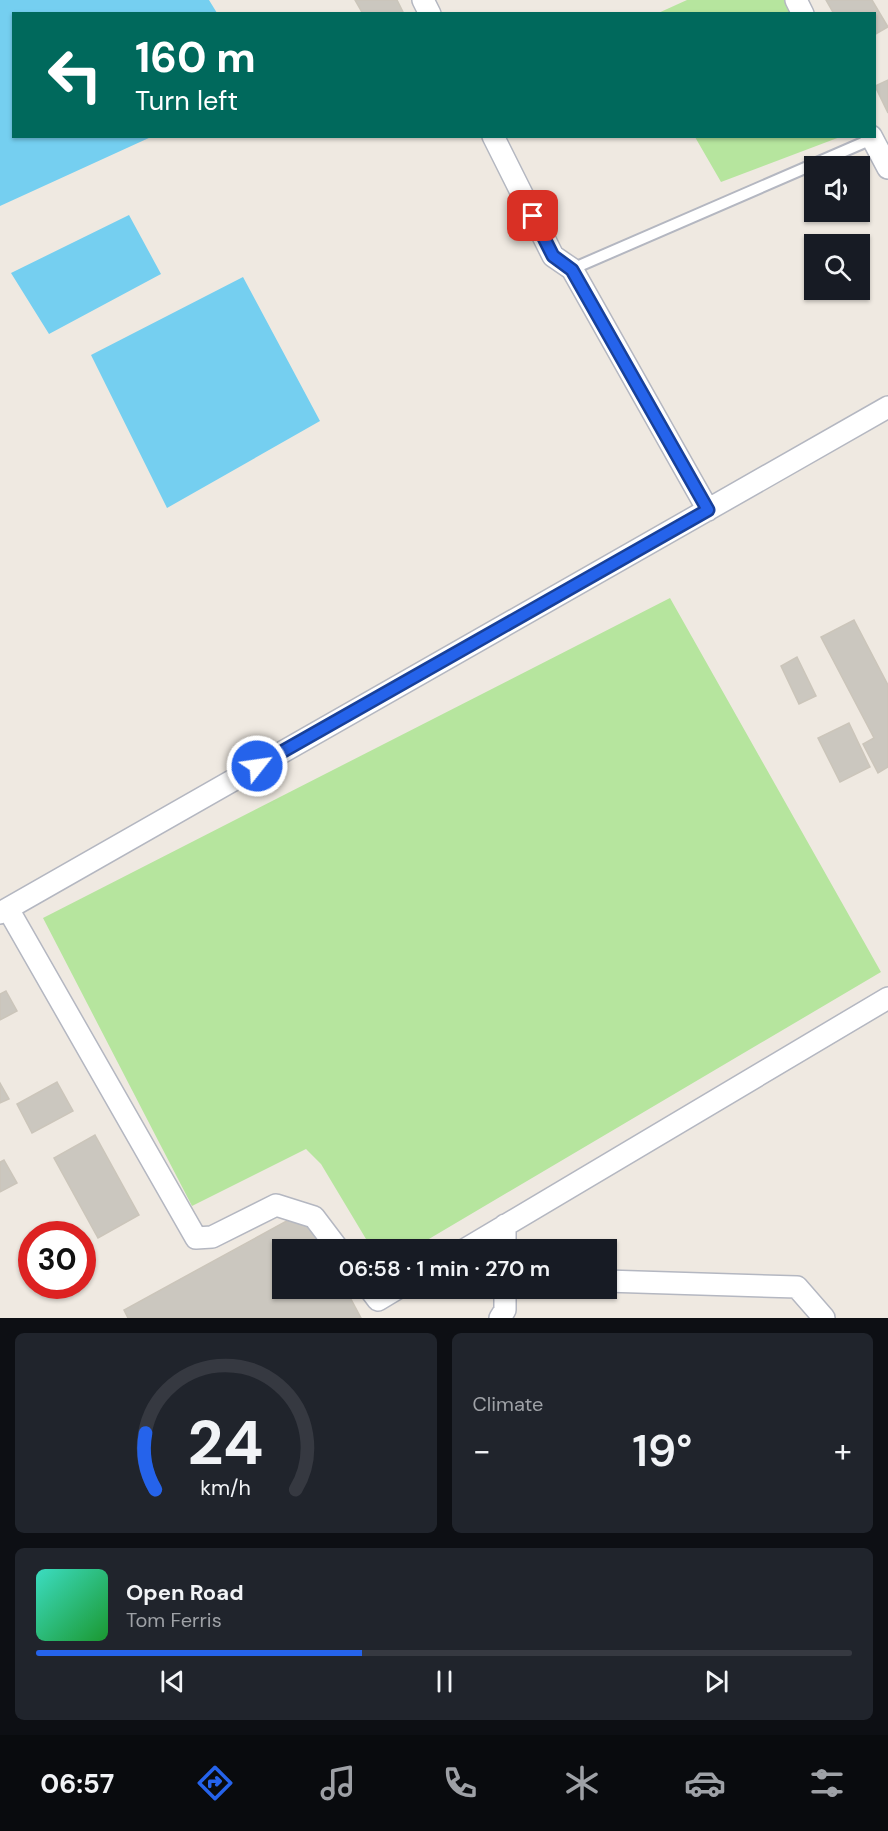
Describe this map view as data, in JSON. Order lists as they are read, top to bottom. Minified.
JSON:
{"page":{"turn":["160 m","Turn left"],"limit":"30","trip":"06:58 · 1 min · 270 m","tile":"Climate","heat":["−","19°","+"],"song":["Open Road","Tom Ferris"],"tabs":"06:57","gauge":["24","km/h"]}}
